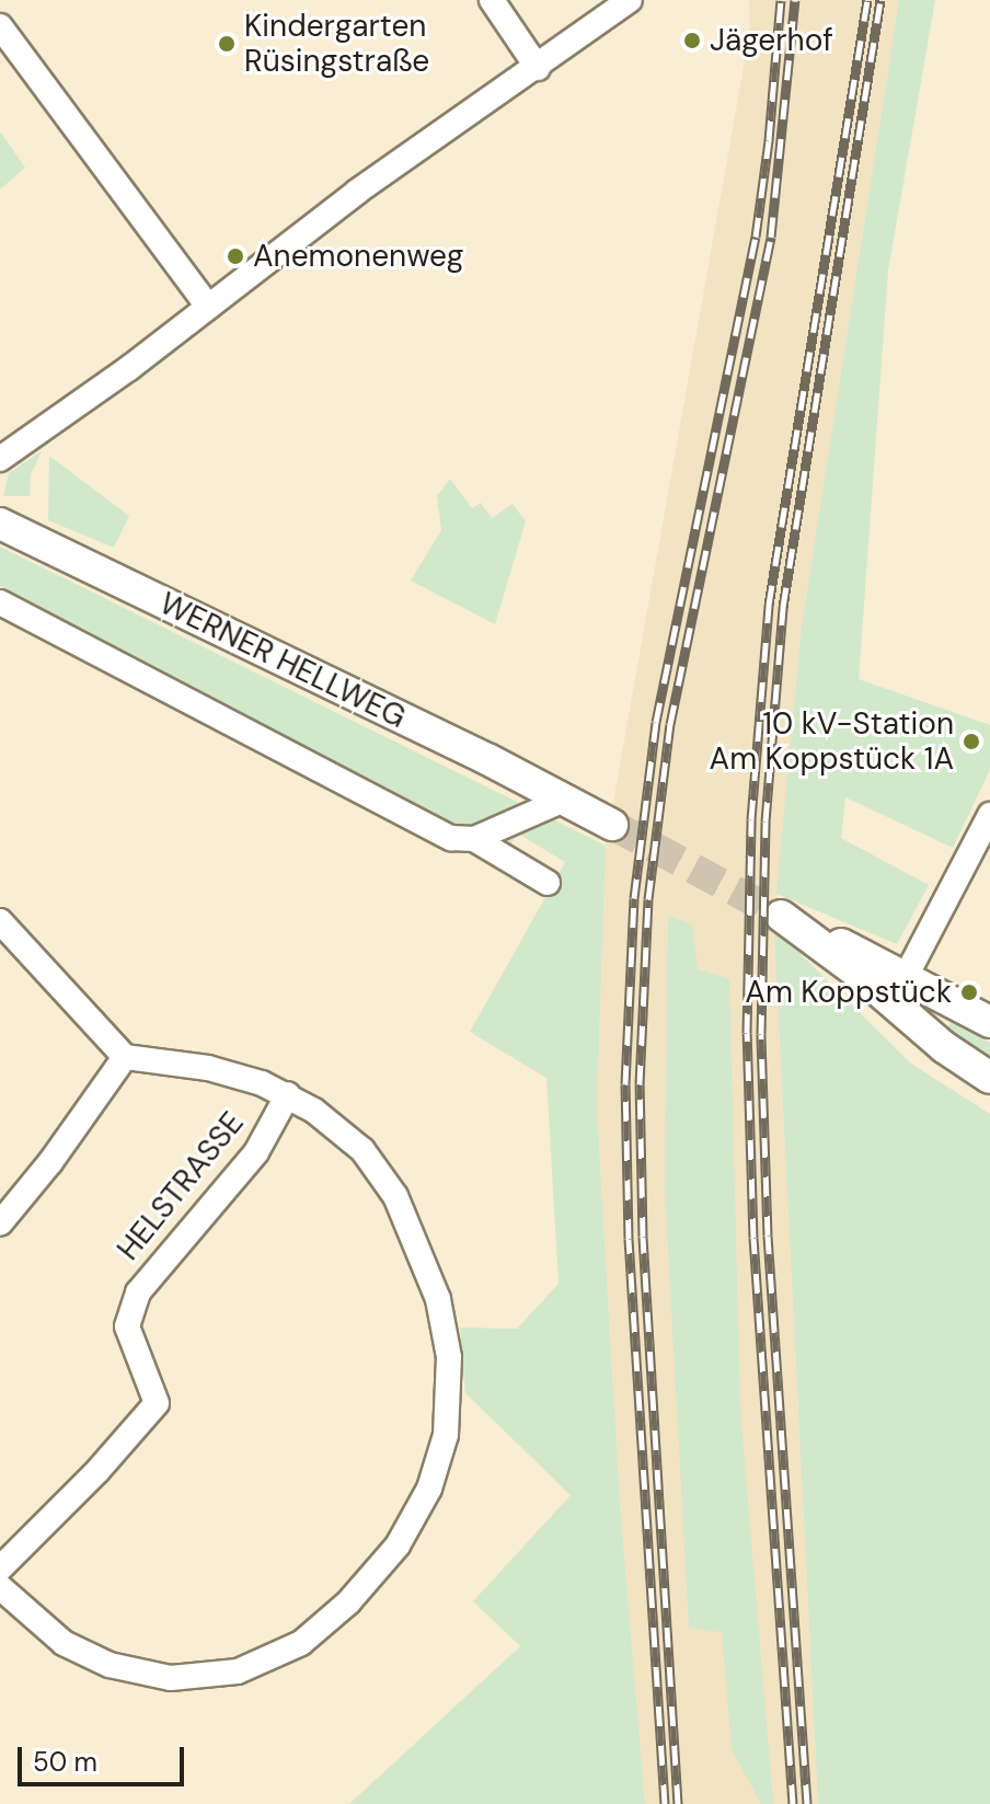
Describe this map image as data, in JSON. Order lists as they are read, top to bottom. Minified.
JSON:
{"streets":{"main road":["WERNER HELLWEG"],"street":["HELSTRASSE"]},"places":["Jägerhof","Kindergarten Rüsingstraße","Anemonenweg","10 kV-Station Am Koppstück 1A","Am Koppstück"],"scale_bar":"50 m"}
